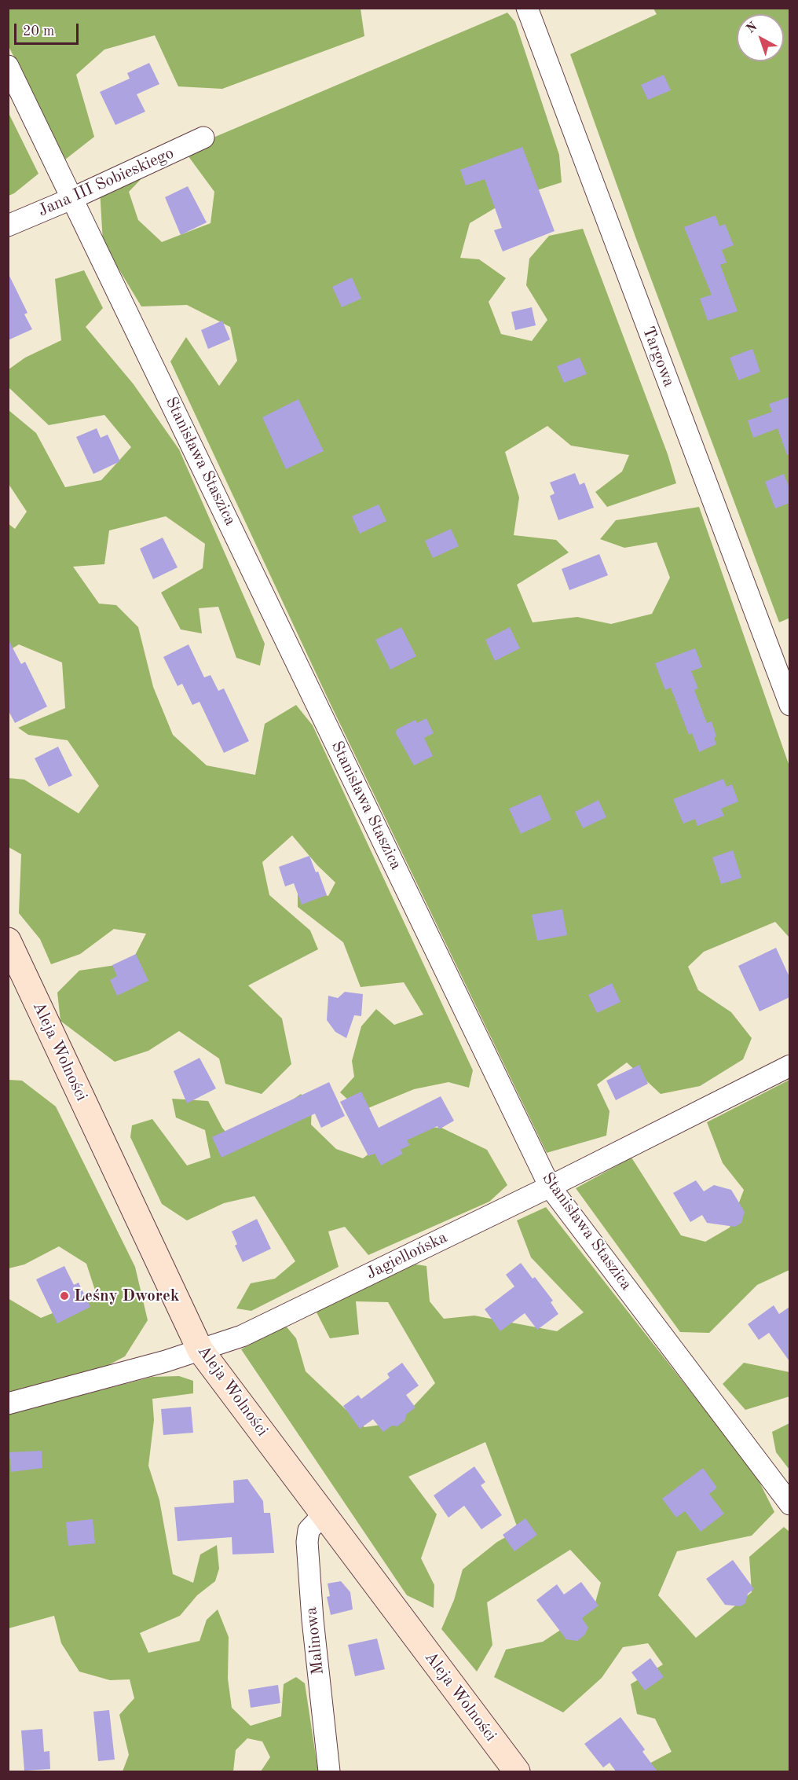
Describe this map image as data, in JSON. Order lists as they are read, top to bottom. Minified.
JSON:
{"streets":{"street":["Jana III Sobieskiego","Targowa","Stanisława Staszica","Aleja Wolności","Jagiellońska","Malinowa"]},"crossings":[["Jana III Sobieskiego","Stanisława Staszica"],["Stanisława Staszica","Jagiellońska"],["Aleja Wolności","Jagiellońska"],["Aleja Wolności","Malinowa"]],"places":["Leśny Dworek"],"scale_bar":"20 m","north":"top left"}
